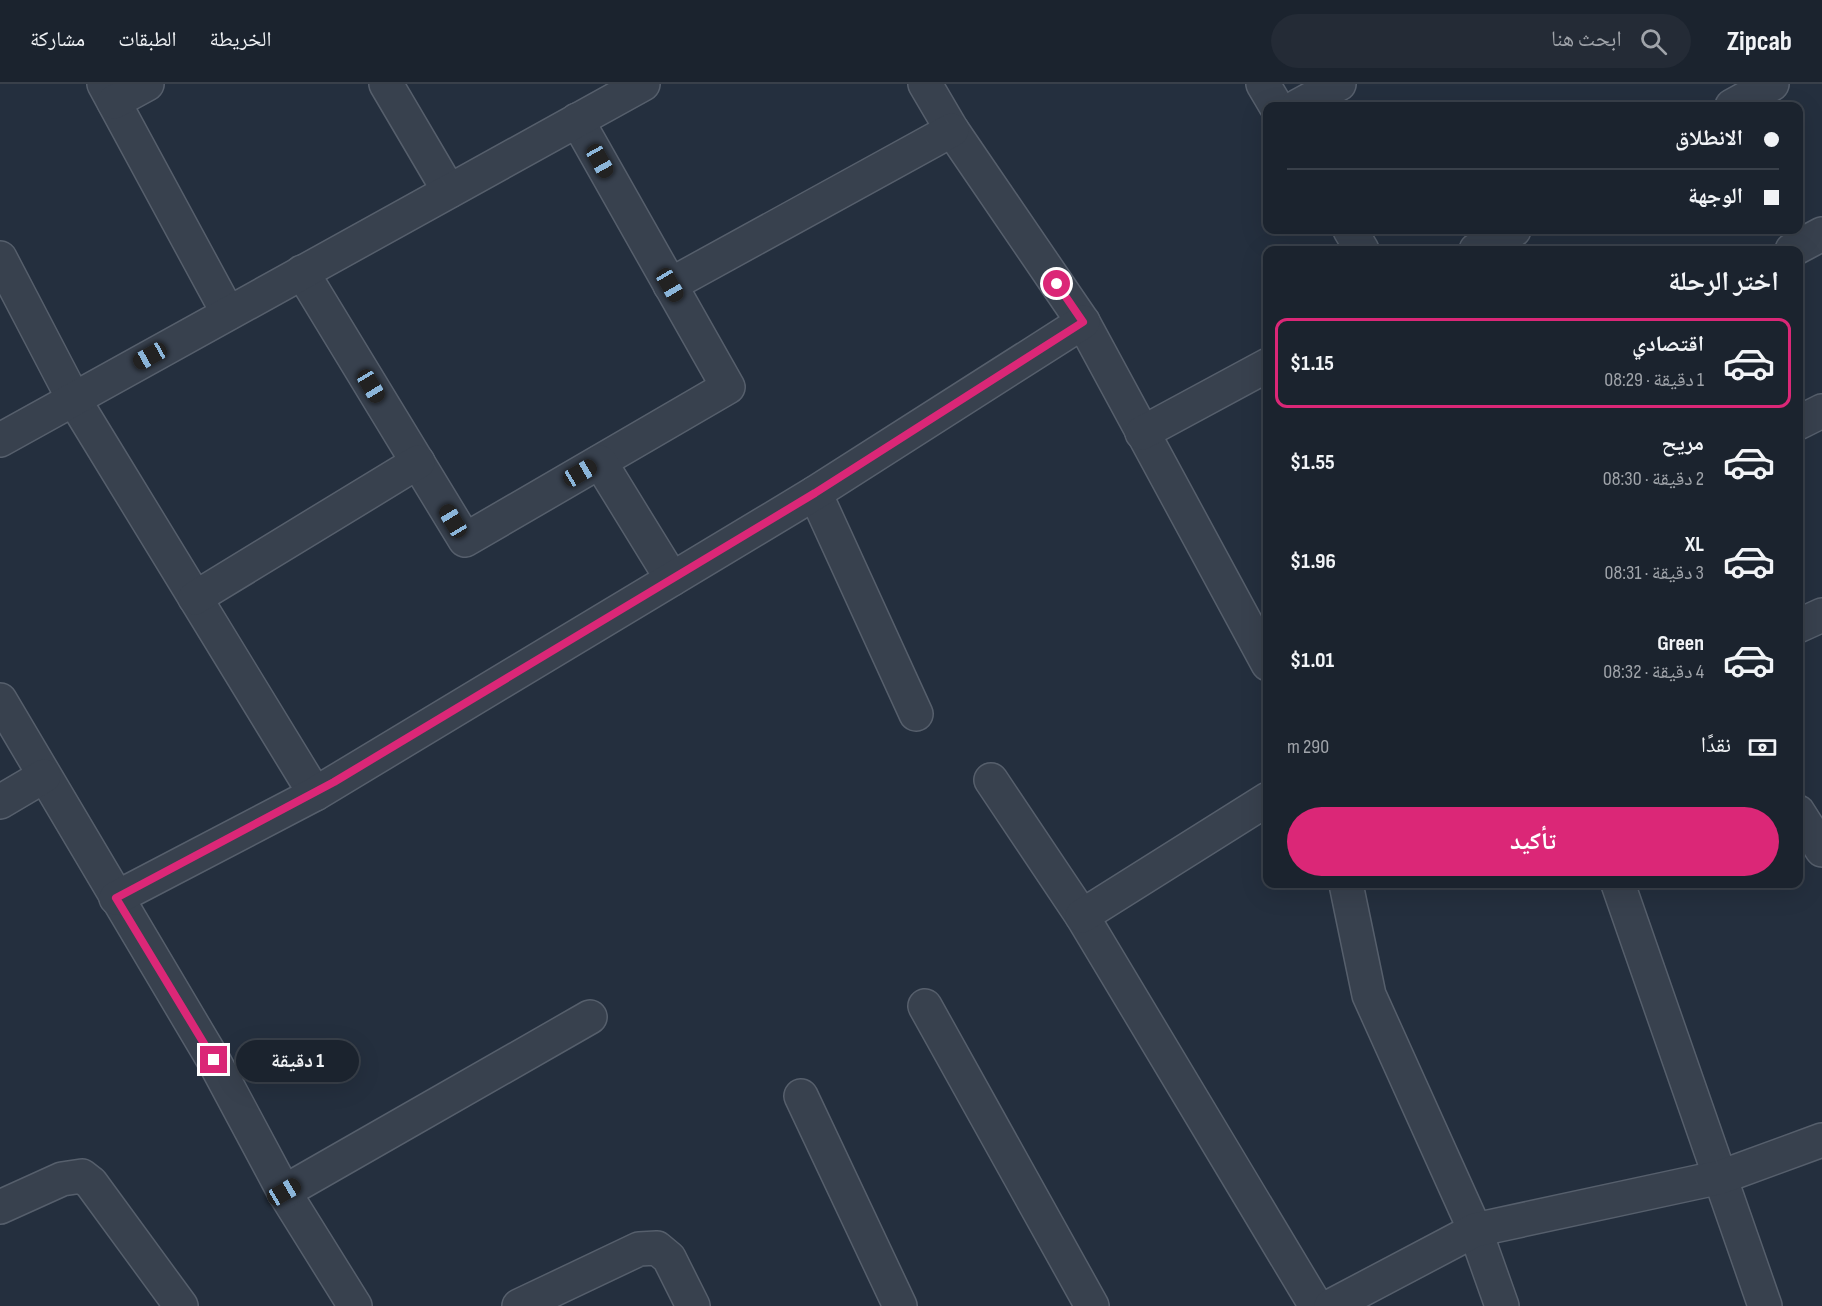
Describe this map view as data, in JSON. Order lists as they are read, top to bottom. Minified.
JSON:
{"page":{"header":"Zipcab","search":"ابحث هنا","nav":["الخريطة","الطبقات","مشاركة"],"banner":["الانطلاق","الوجهة"],"heading":"اختر الرحلة","list":[{"name":"اقتصادي","note":"1 دقيقة · 08:29","value":"$1.15"},{"name":"مريح","note":"2 دقيقة · 08:30","value":"$1.55"},{"name":"XL","note":"3 دقيقة · 08:31","value":"$1.96"},{"name":"Green","note":"4 دقيقة · 08:32","value":"$1.01"}],"pay":["نقدًا","290 m"],"buttons":"تأكيد","bubble":"1 دقيقة"}}
